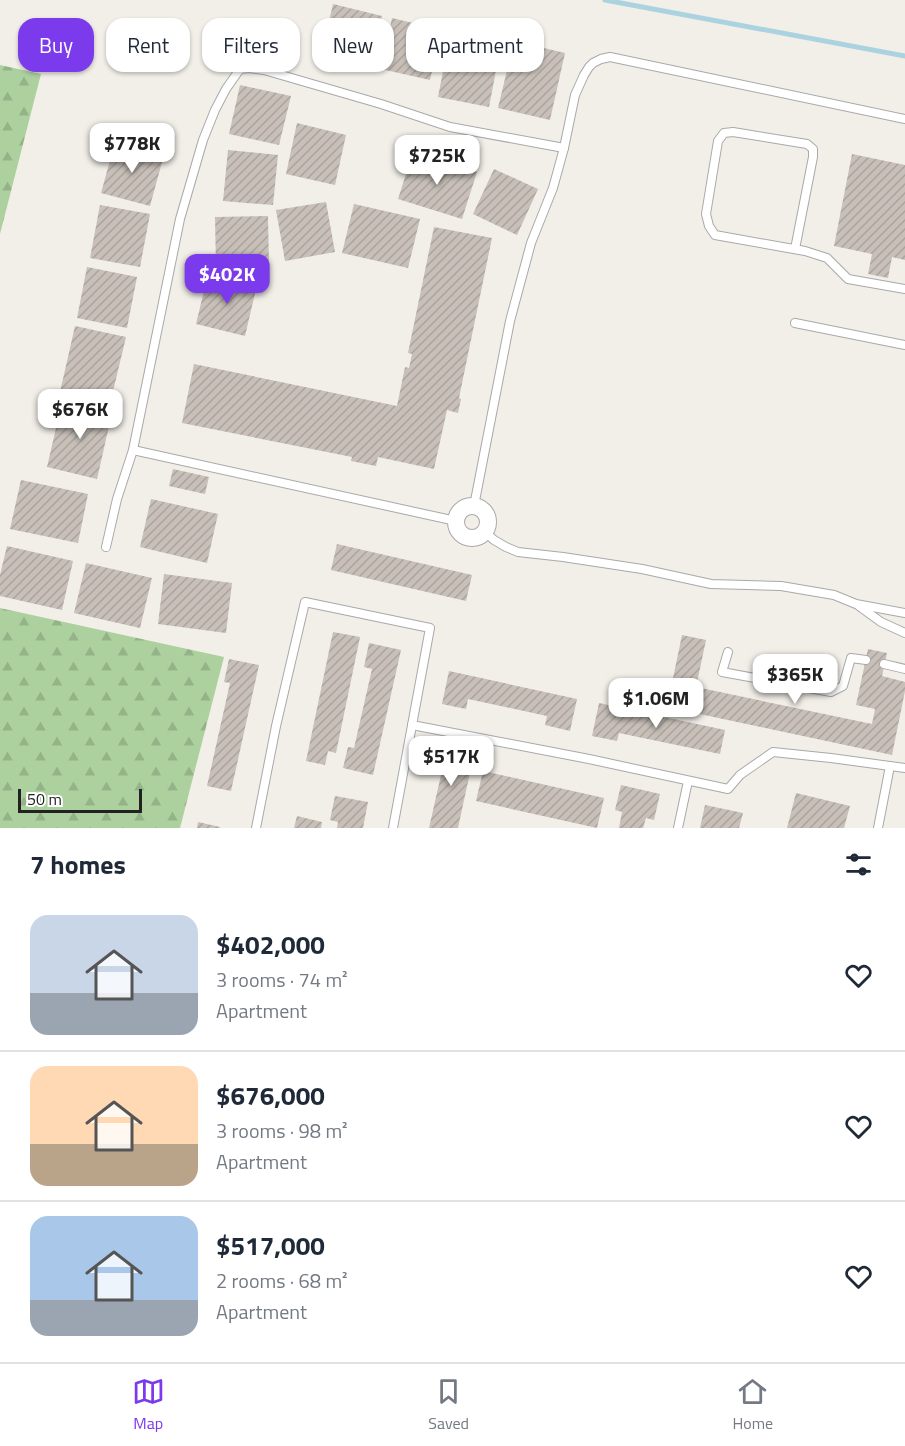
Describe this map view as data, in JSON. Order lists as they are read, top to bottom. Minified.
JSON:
{"scale_bar":"50 m","page":{"chip":["Buy","Rent","Filters","New","Apartment"],"price":["$778K","$725K","$402K","$676K","$365K","$1.06M","$517K"],"scale":"50 m","heading":"7 homes","list":[{"name":"$402,000","note":"3 rooms · 74 m² · Apartment"},{"name":"$676,000","note":"3 rooms · 98 m² · Apartment"},{"name":"$517,000","note":"2 rooms · 68 m² · Apartment"}],"tabs":["Map","Saved","Home"]}}
